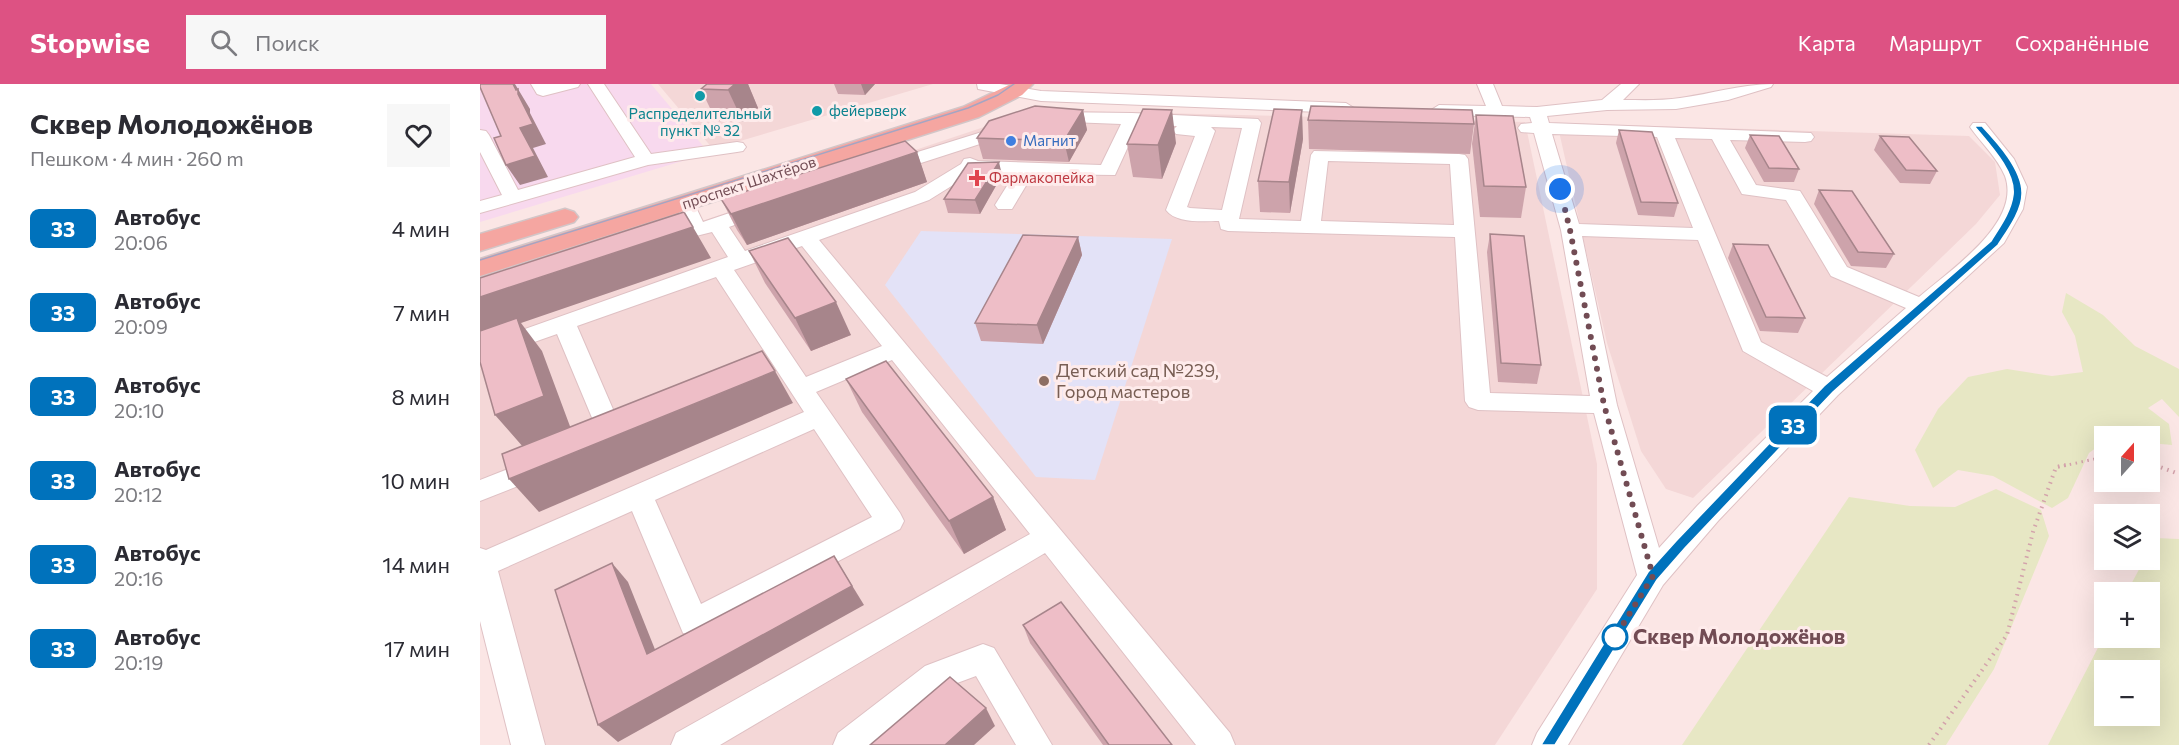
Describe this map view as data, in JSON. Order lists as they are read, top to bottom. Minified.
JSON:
{"streets":{"main road":["проспект Шахтёров"]},"places":{"other":["Распределительный пункт № 32","фейерверк","Магнит","Детский сад №239, Город мастеров","Сквер Молодожёнов"],"health":["Фармакопейка"]},"lines":["bus line 33"],"north":"top","page":{"header":"Stopwise","search":"Поиск","nav":["Карта","Маршрут","Сохранённые"],"heading":["Сквер Молодожёнов","Пешком · 4 мин · 260 m"],"on_map":"33","list":[{"mark":"33","name":"Автобус","note":"20:06","value":"4 мин"},{"mark":"33","name":"Автобус","note":"20:09","value":"7 мин"},{"mark":"33","name":"Автобус","note":"20:10","value":"8 мин"},{"mark":"33","name":"Автобус","note":"20:12","value":"10 мин"},{"mark":"33","name":"Автобус","note":"20:16","value":"14 мин"},{"mark":"33","name":"Автобус","note":"20:19","value":"17 мин"}],"map_buttons":["+","−"]}}
